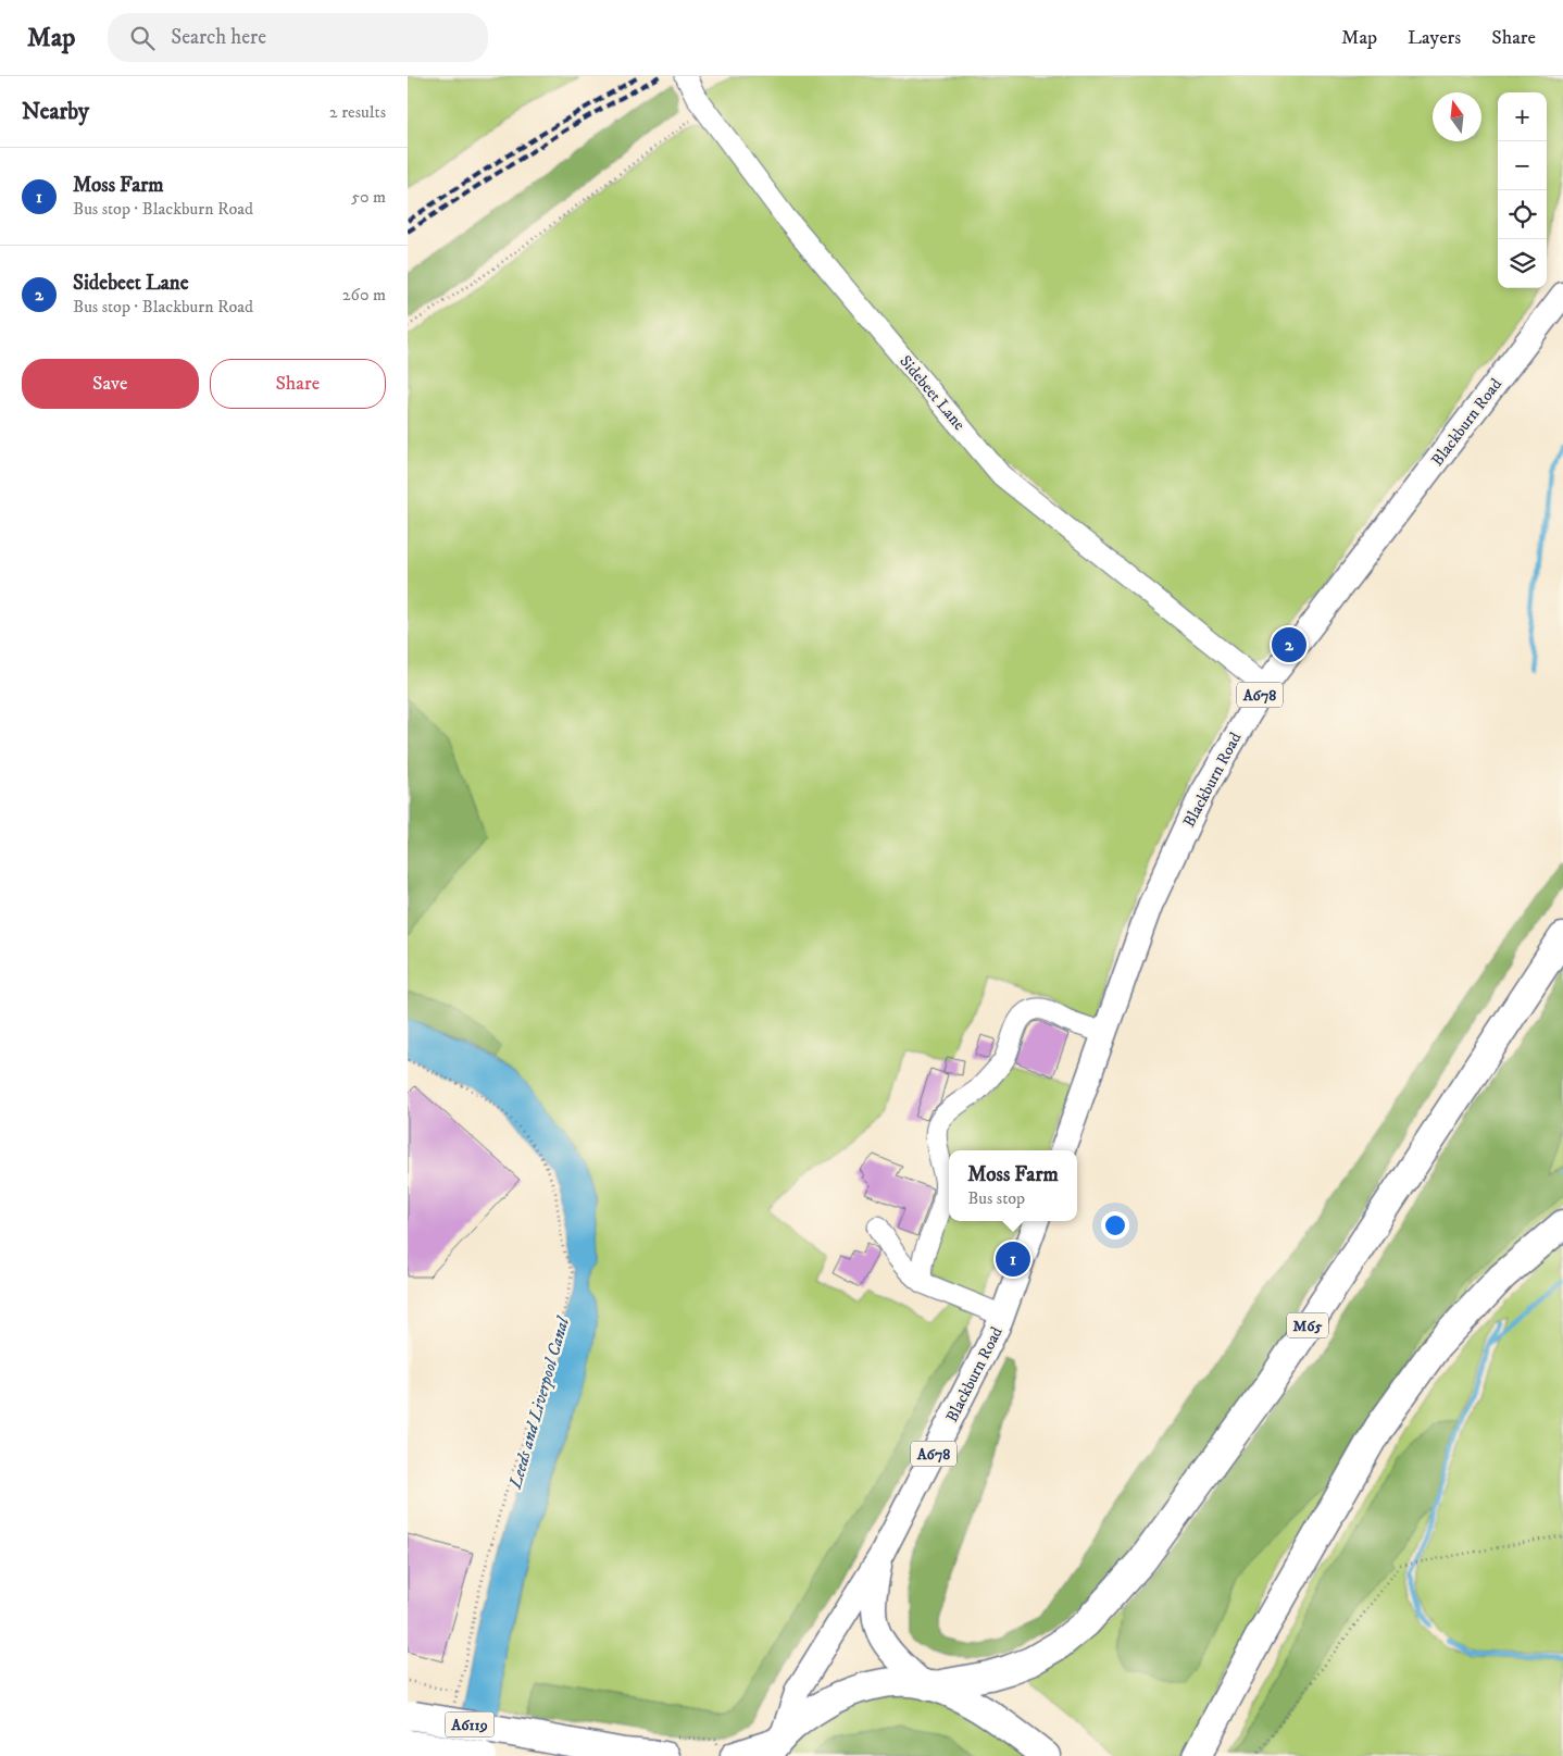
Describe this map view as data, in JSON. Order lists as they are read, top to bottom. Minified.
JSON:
{"streets":{"highway":["A678","M65","A6119"],"main road":["Blackburn Road"],"lane":["Sidebeet Lane"]},"crossings":[["Sidebeet Lane","Blackburn Road"],["Blackburn Road","A678"],["Blackburn Road","M65"],["A678","M65"]],"water":["Leeds and Liverpool Canal"],"north":"top","page":{"header":"Map","search":"Search here","nav":["Map","Layers","Share"],"heading":["Nearby","2 results"],"map_buttons":["+","−"],"list":[{"mark":"1","name":"Moss Farm","note":"Bus stop · Blackburn Road","value":"50 m"},{"mark":"2","name":"Sidebeet Lane","note":"Bus stop · Blackburn Road","value":"260 m"}],"buttons":["Save","Share"],"pins":["2","1"],"popup":["Moss Farm","Bus stop"]}}
